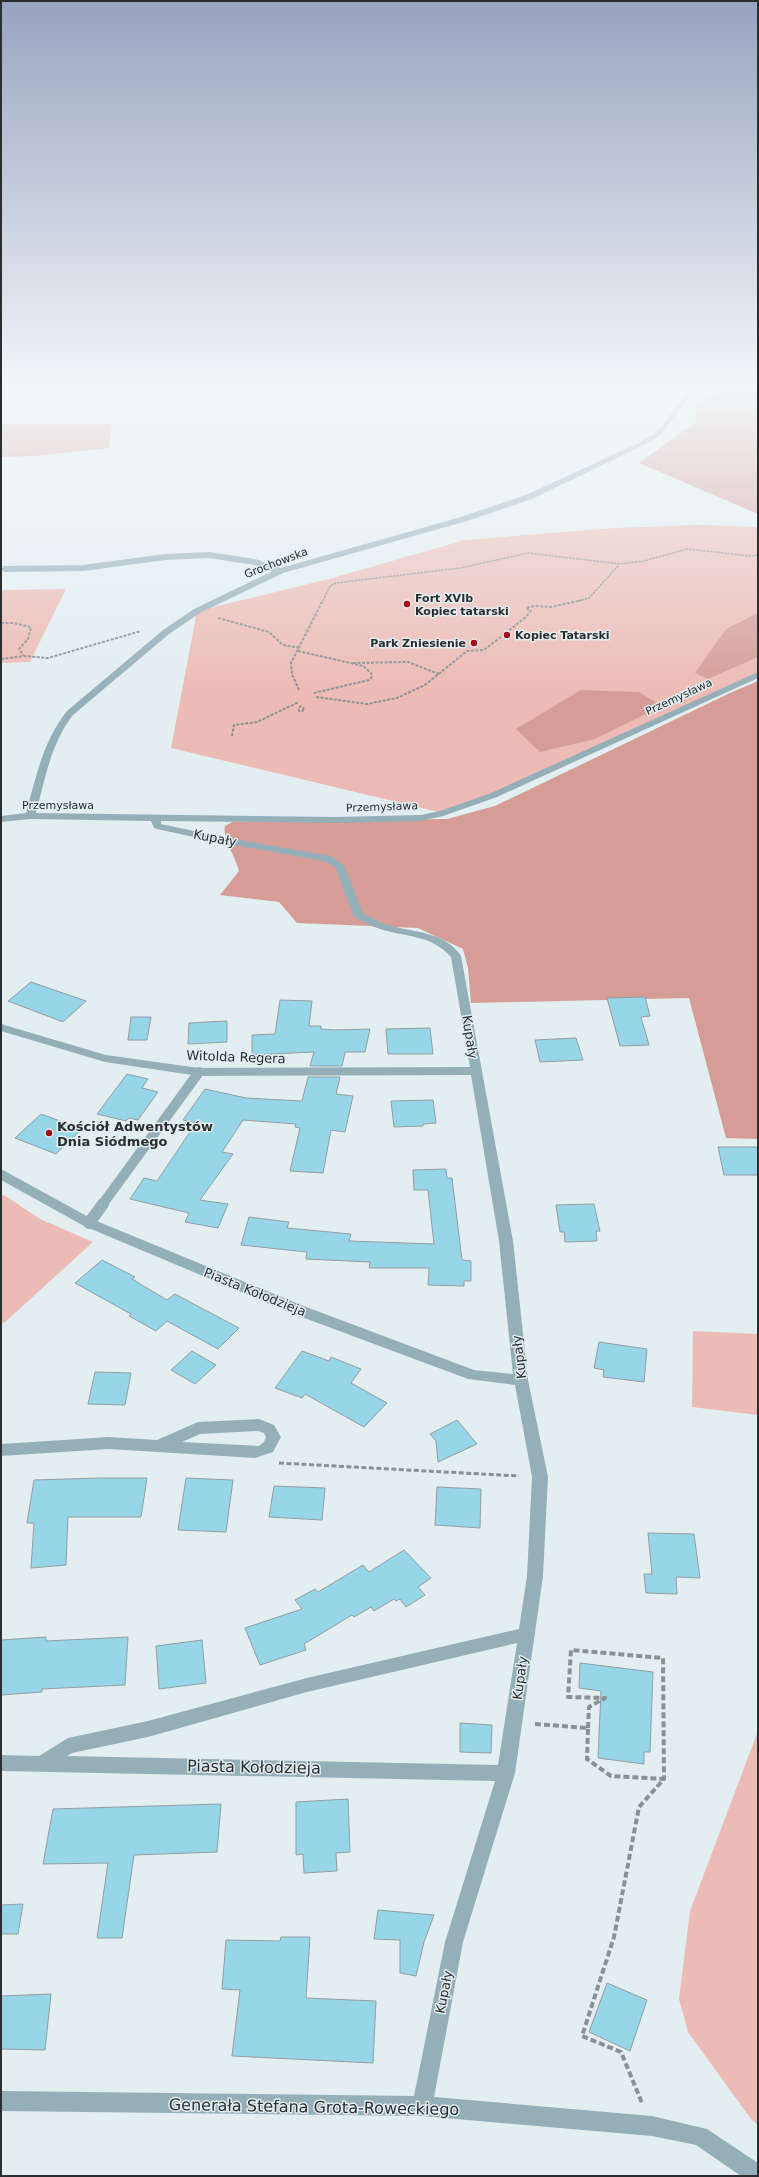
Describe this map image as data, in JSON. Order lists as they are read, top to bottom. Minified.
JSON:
{"streets":{"street":["Grochowska","Przemysława","Kupały","Witolda Regera","Piasta Kołodzieja","Generała Stefana Grota-Roweckiego"]},"crossings":[["Grochowska","Przemysława"],["Przemysława","Kupały"],["Kupały","Witolda Regera"],["Kupały","Piasta Kołodzieja"],["Kupały","Generała Stefana Grota-Roweckiego"]],"places":["Fort XVIb Kopiec tatarski","Kopiec Tatarski","Park Zniesienie","Kościół Adwentystów Dnia Siódmego"]}
